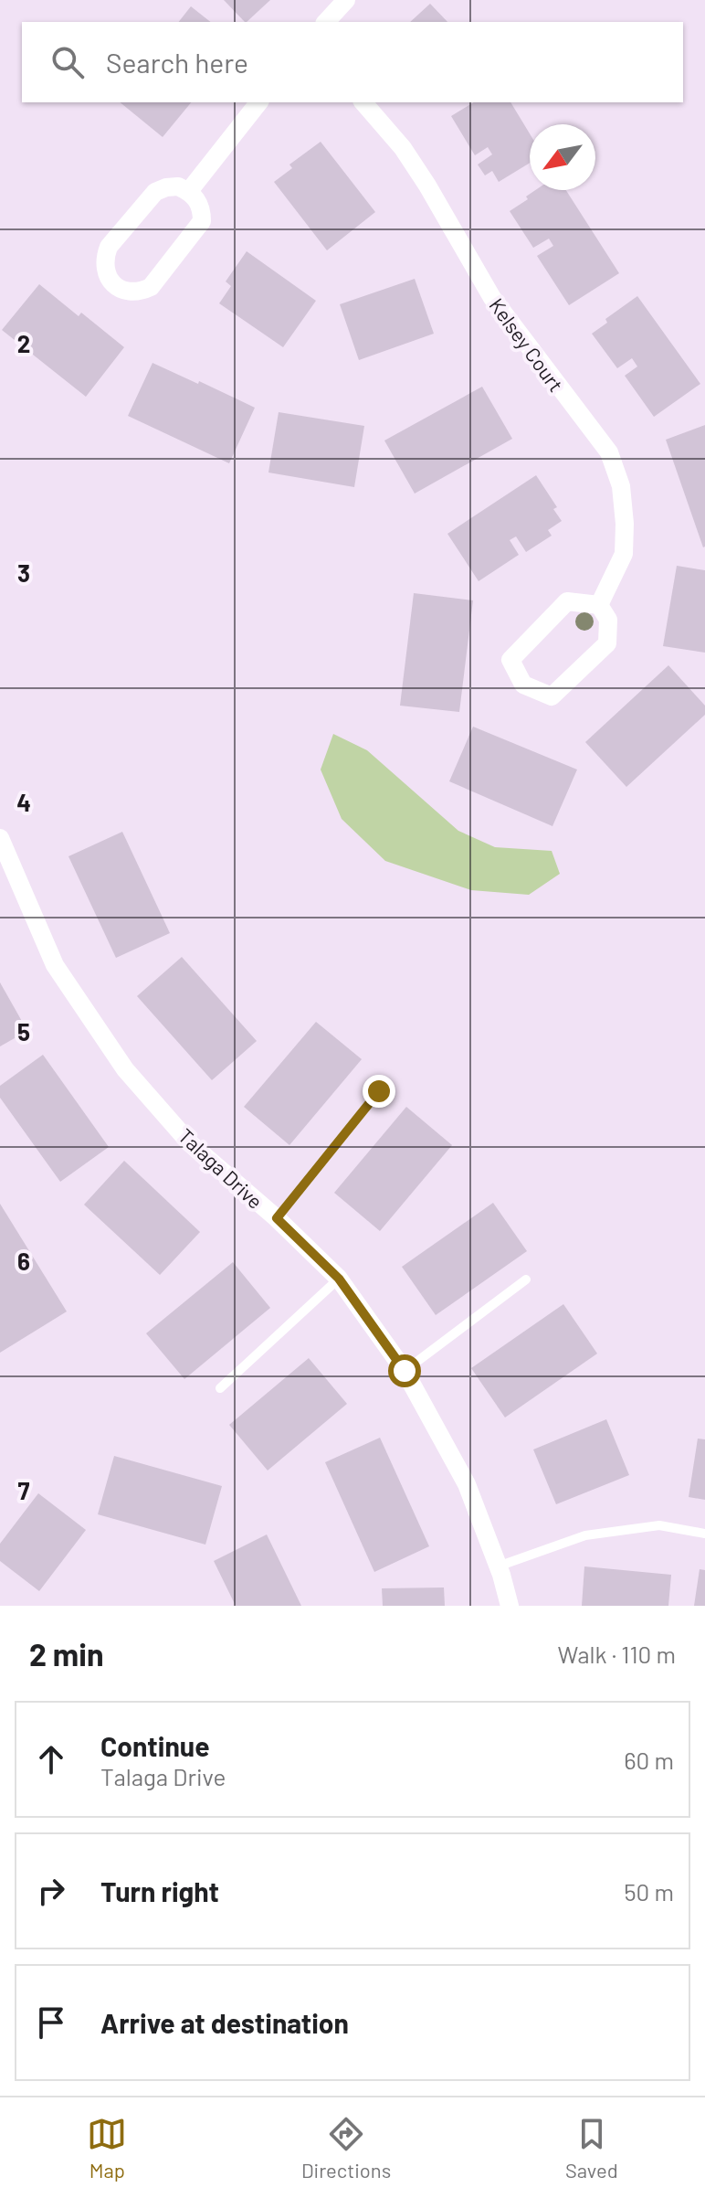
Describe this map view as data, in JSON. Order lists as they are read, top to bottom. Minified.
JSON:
{"streets":{"street":["Kelsey Court","Talaga Drive"]},"north":"bottom left","page":{"search":"Search here","heading":["2 min","Walk · 110 m"],"list":[["Continue","Talaga Drive","60 m"],["Turn right","50 m"],"Arrive at destination"],"nav":["Map","Directions","Saved"]},"grid":{"rows":["2","3","4","5","6","7"]}}
